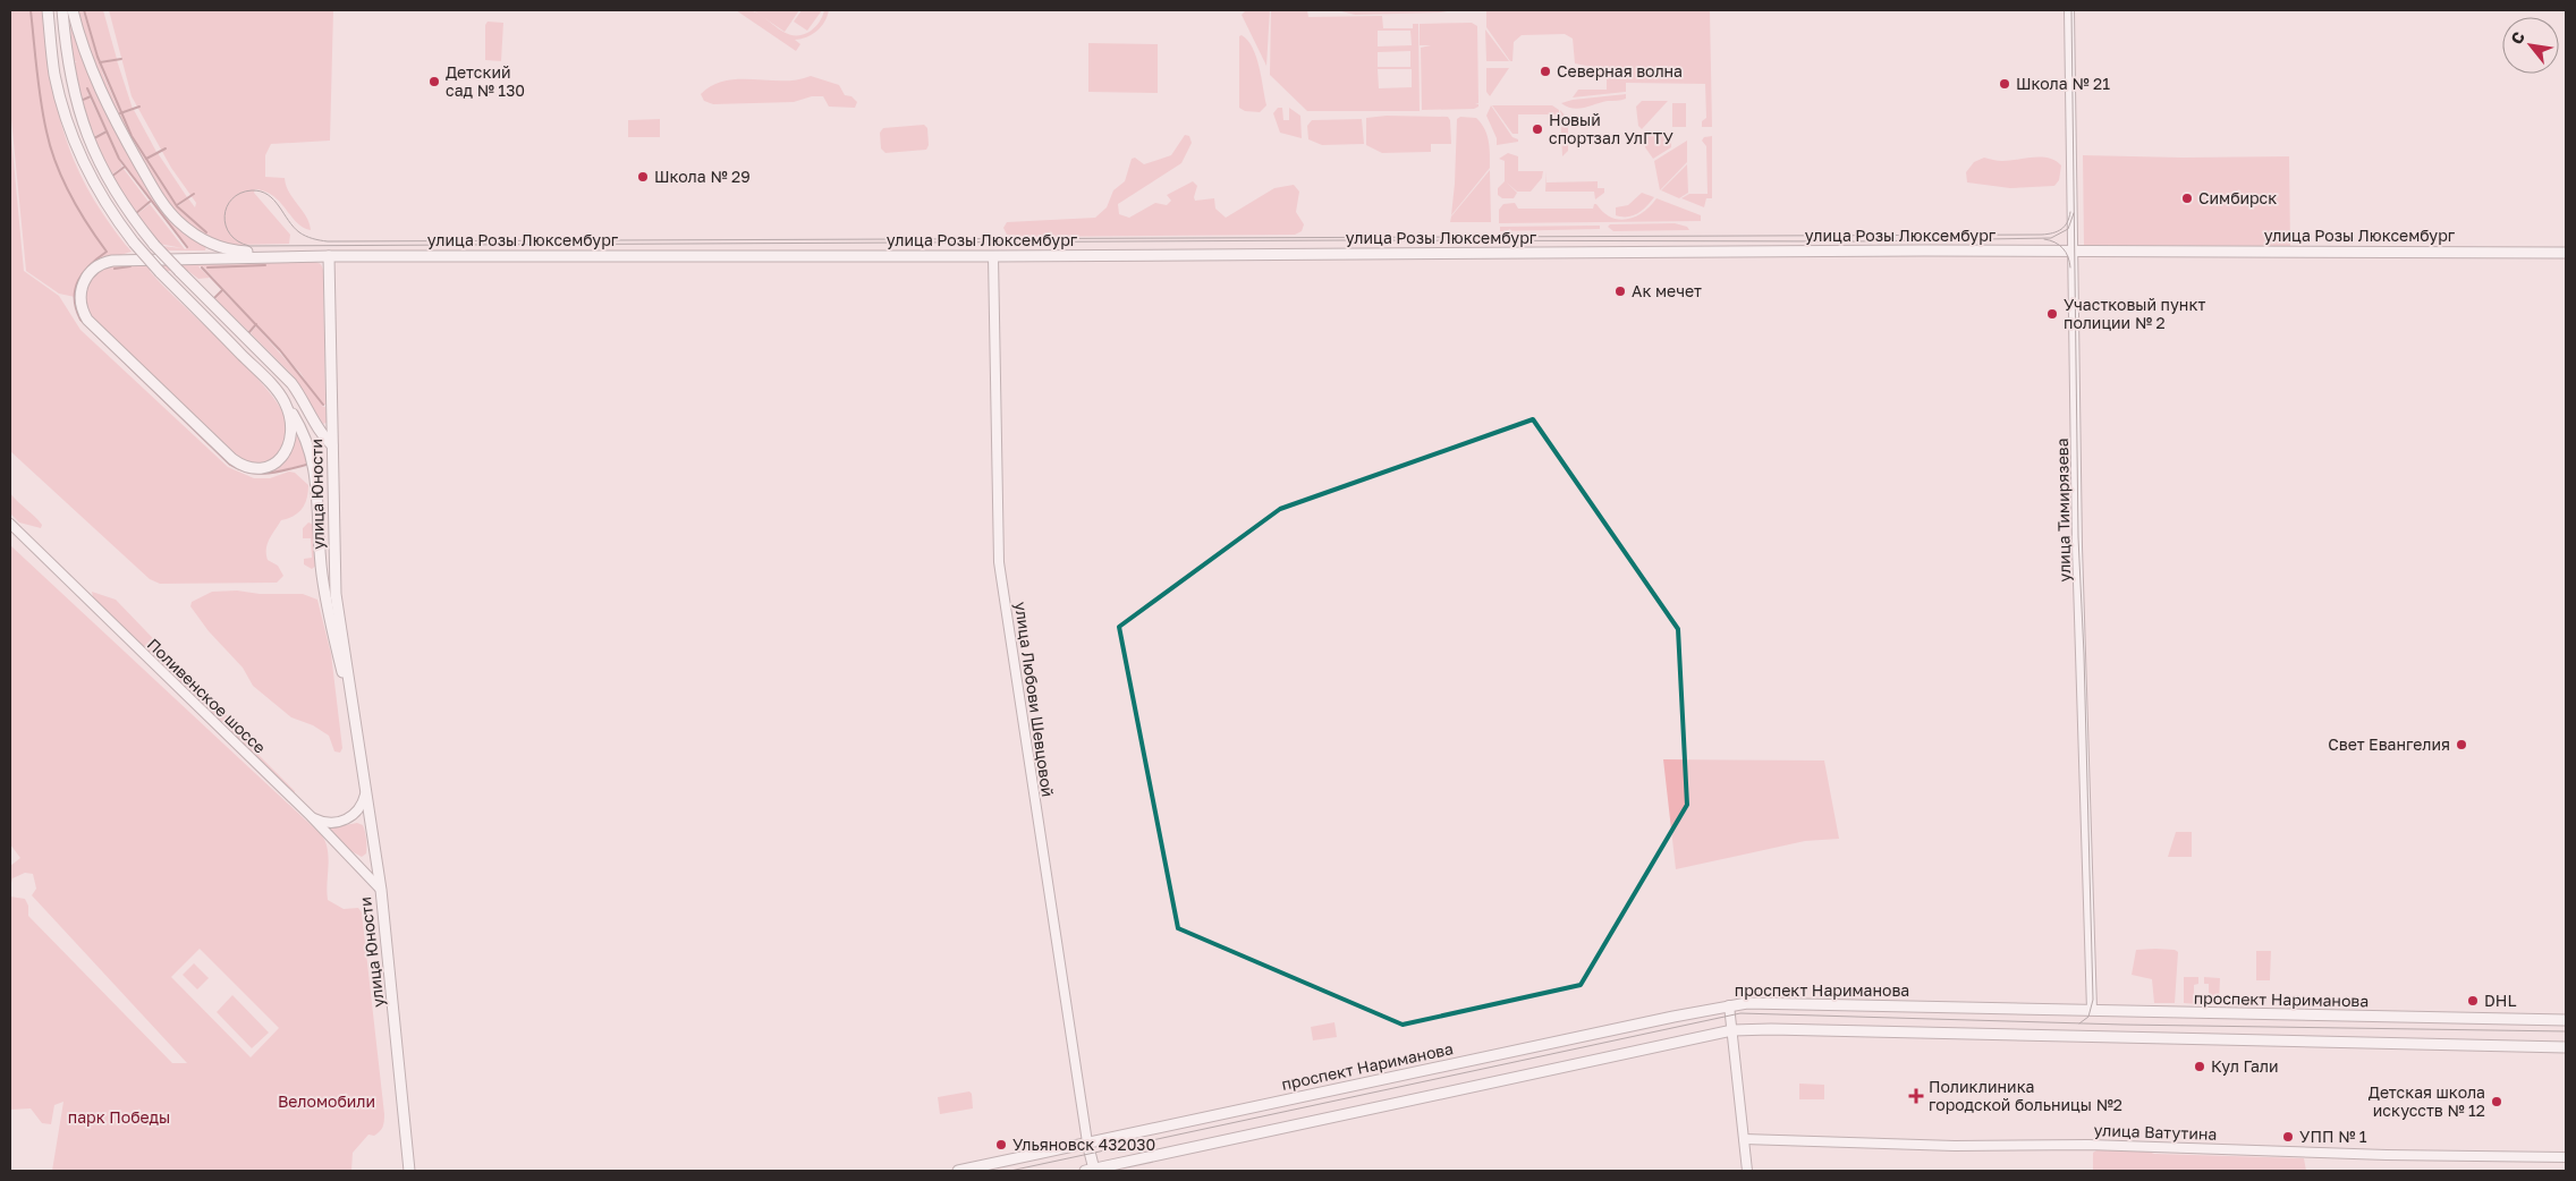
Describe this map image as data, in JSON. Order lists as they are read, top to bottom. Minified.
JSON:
{"streets":{"main road":["улица Розы Люксембург","улица Юности","проспект Нариманова"],"street":["улица Тимирязева","Поливенское шоссе","улица Любови Шевцовой","улица Ватутина"]},"crossings":[["улица Розы Люксембург","улица Юности"],["улица Розы Люксембург","улица Тимирязева"],["улица Розы Люксембург","улица Любови Шевцовой"],["улица Юности","Поливенское шоссе"],["улица Тимирязева","проспект Нариманова"],["улица Любови Шевцовой","проспект Нариманова"]],"parks":["Веломобили","парк Победы"],"places":{"other":["Северная волна","Детский сад № 130","Школа № 21","Новый спортзал УлГТУ","Школа № 29","Симбирск","Ак мечет","Участковый пункт полиции № 2","Свет Евангелия","DHL","Кул Гали","Детская школа искусств № 12","УПП № 1","Ульяновск 432030"],"health":["Поликлиника городской больницы №2"]},"north":"top left"}
